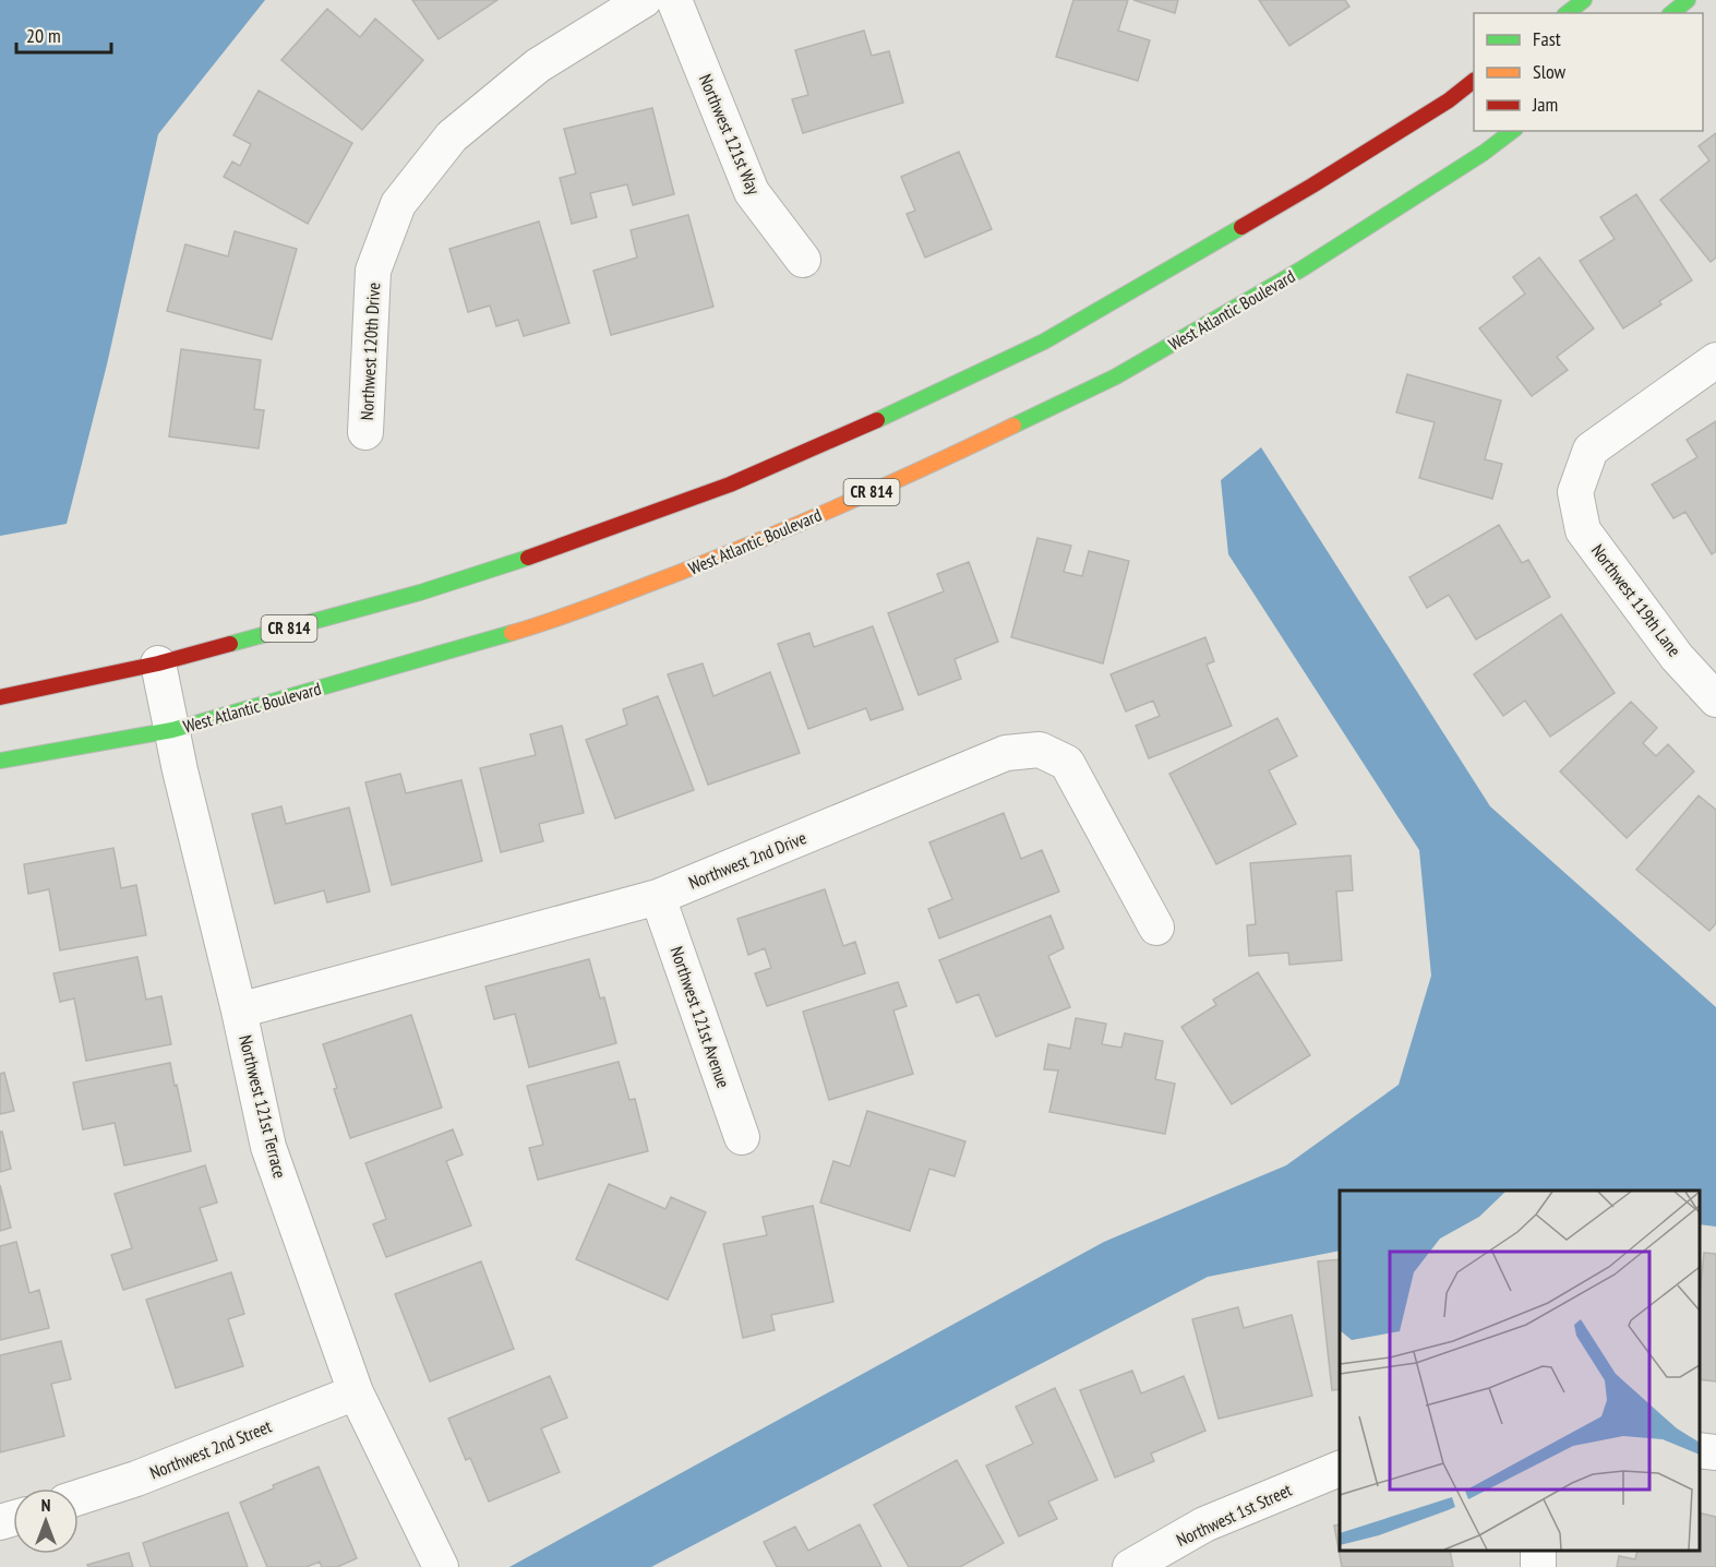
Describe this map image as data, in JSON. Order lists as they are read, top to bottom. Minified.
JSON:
{"streets":{"main road":["West Atlantic Boulevard","CR 814"],"street":["Northwest 121st Way","Northwest 120th Drive","Northwest 119th Lane","Northwest 2nd Drive","Northwest 121st Avenue","Northwest 121st Terrace","Northwest 2nd Street","Northwest 1st Street"]},"crossings":[["West Atlantic Boulevard","Northwest 121st Terrace"],["CR 814","Northwest 121st Terrace"],["Northwest 2nd Drive","Northwest 121st Avenue"],["Northwest 2nd Drive","Northwest 121st Terrace"],["Northwest 121st Terrace","Northwest 2nd Street"]],"legend":["Fast","Slow","Jam"],"scale_bar":"20 m","north":"top"}
